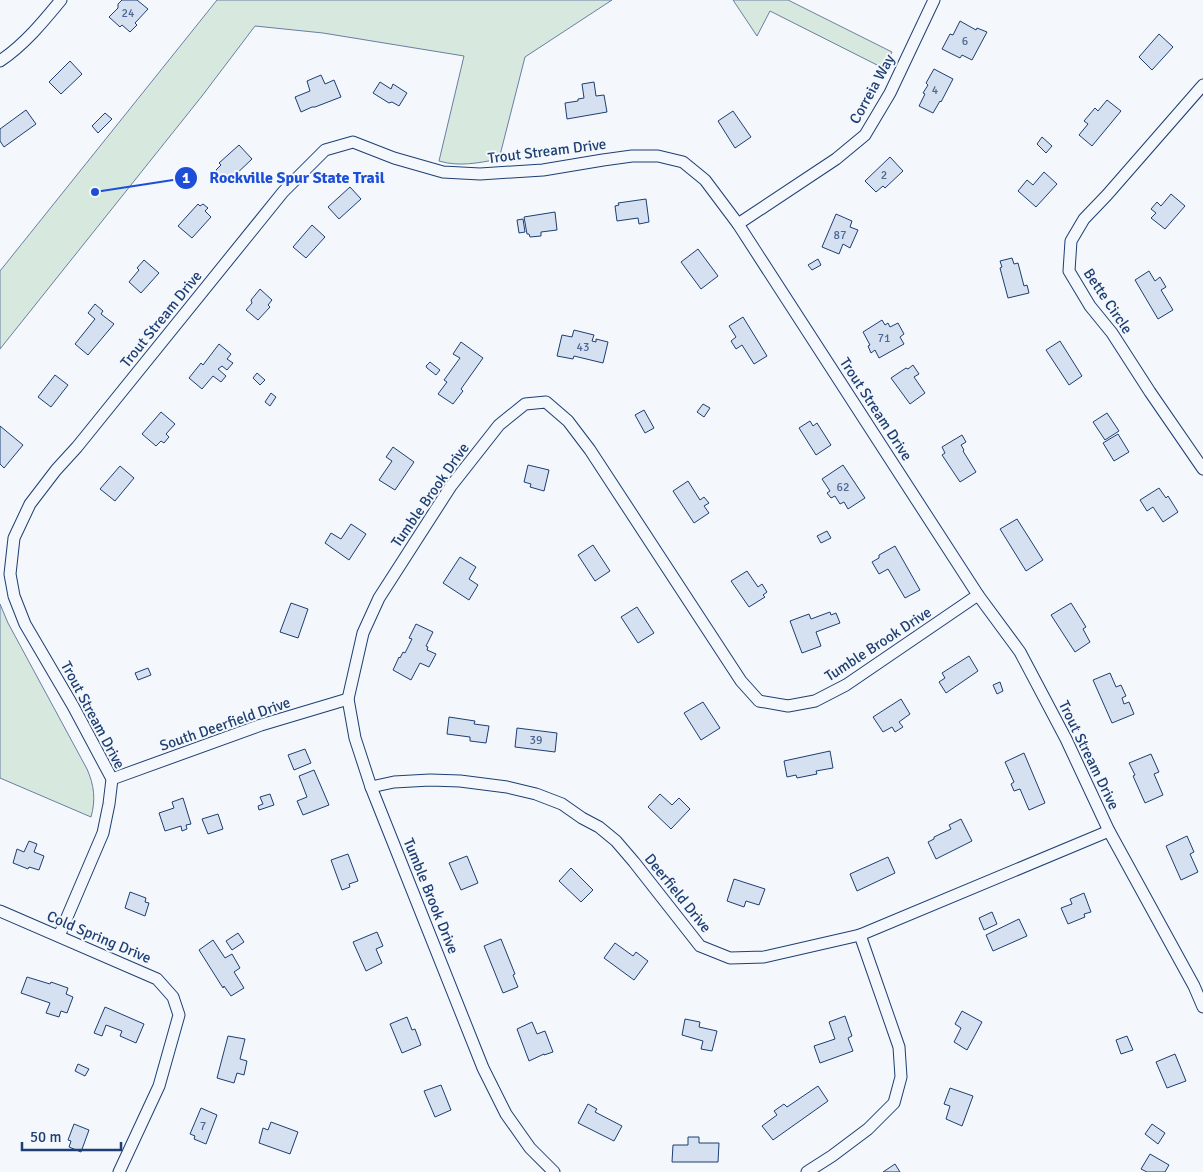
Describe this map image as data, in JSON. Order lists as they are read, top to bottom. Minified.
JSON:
{"streets":{"street":["Correia Way","Trout Stream Drive","Bette Circle","Tumble Brook Drive","South Deerfield Drive","Deerfield Drive","Cold Spring Drive"]},"crossings":[["Correia Way","Trout Stream Drive"],["Trout Stream Drive","Tumble Brook Drive"],["Trout Stream Drive","South Deerfield Drive"],["Trout Stream Drive","Deerfield Drive"],["Trout Stream Drive","Cold Spring Drive"],["Tumble Brook Drive","South Deerfield Drive"],["Tumble Brook Drive","Deerfield Drive"]],"places":["Rockville Spur State Trail"],"house_numbers":["24","6","4","2","87","71","43","62","39","7"],"scale_bar":"50 m"}
